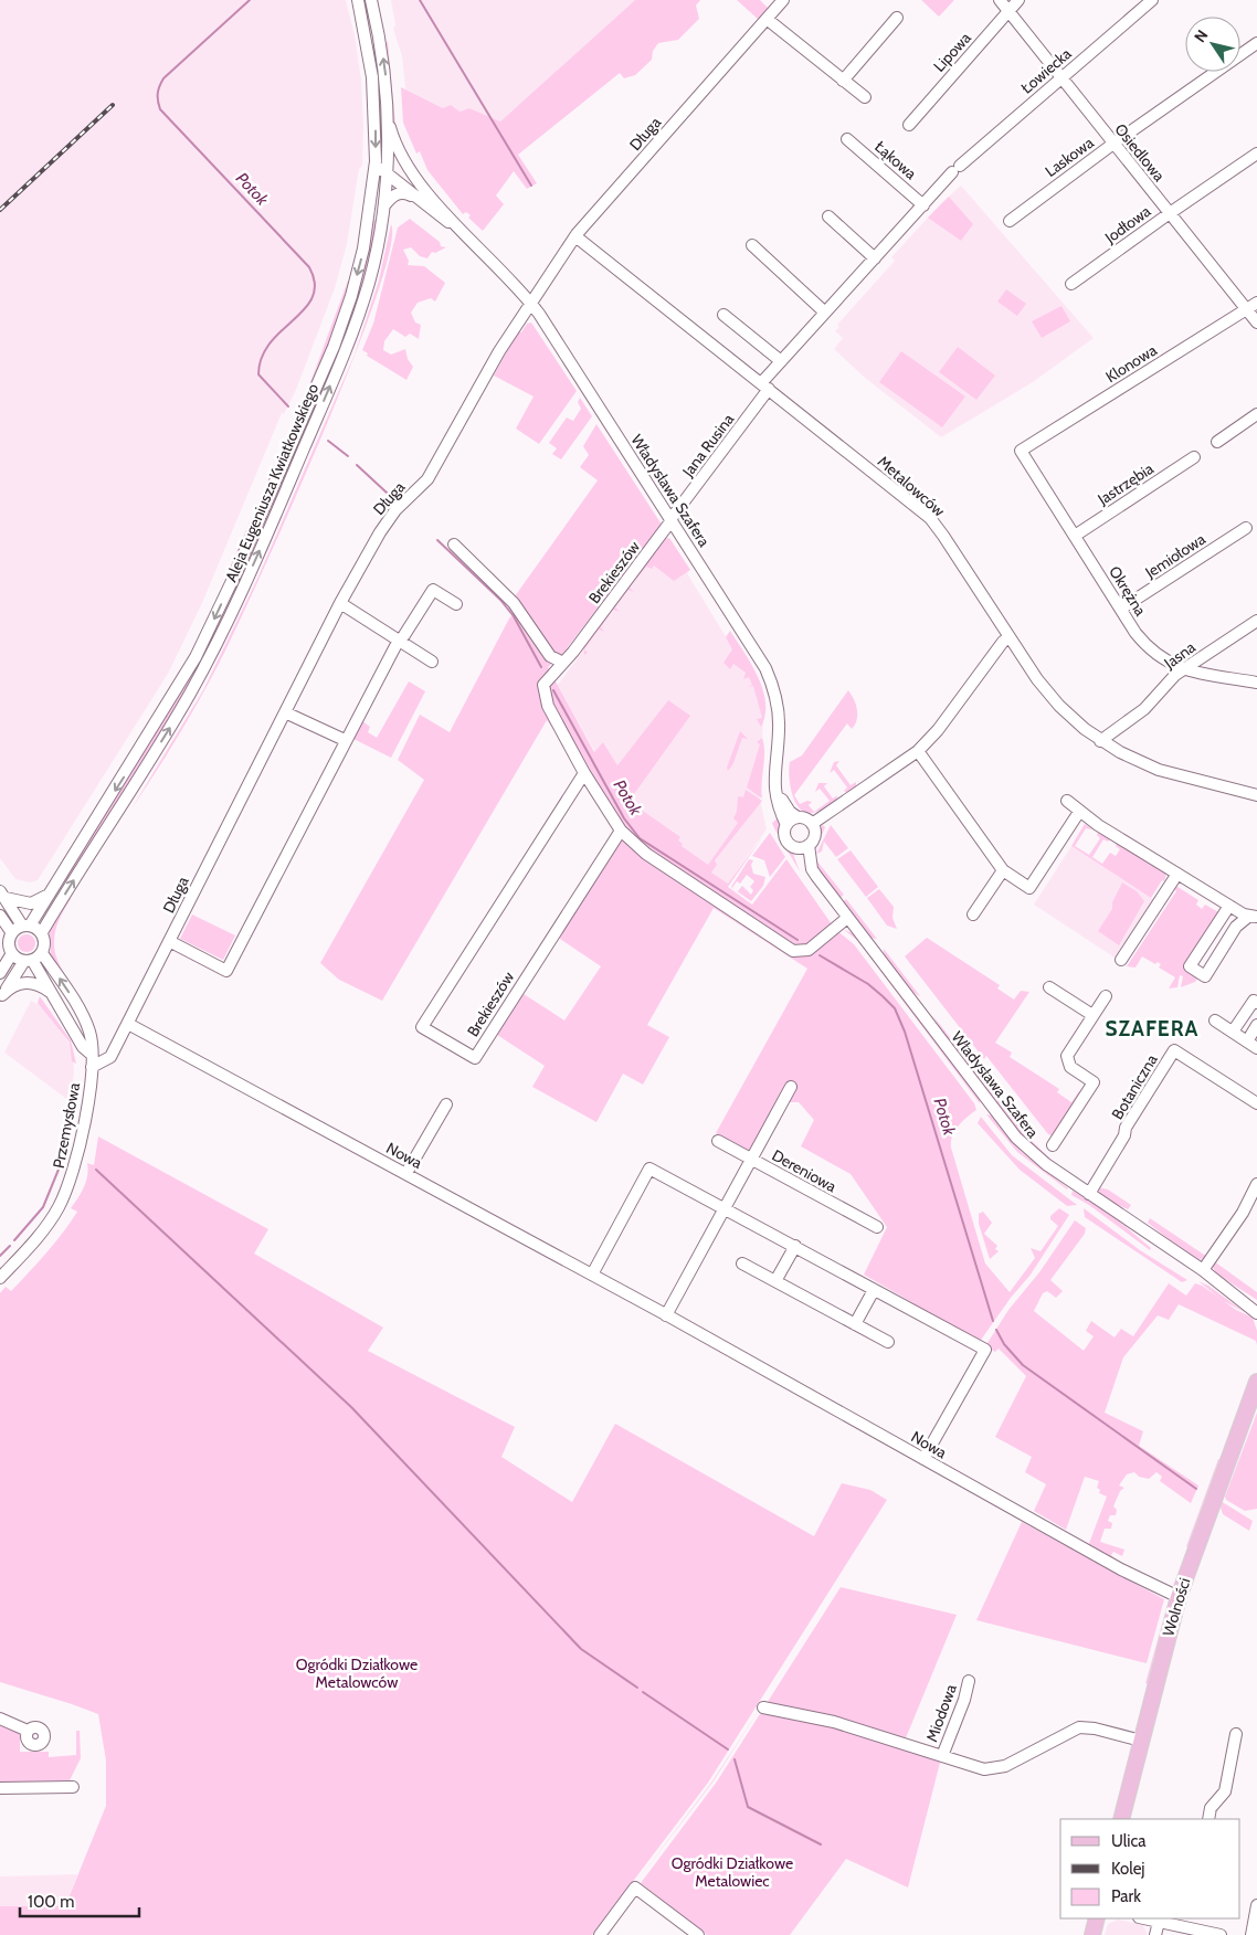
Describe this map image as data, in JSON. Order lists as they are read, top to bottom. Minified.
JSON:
{"streets":{"main road":["Wolności"],"street":["Lipowa","Łowiecka","Długa","Osiedlowa","Laskowa","Łąkowa","Jodłowa","Klonowa","Jana Rusina","Aleja Eugeniusza Kwiatkowskiego","Jastrzębia","Metalowców","Władysława Szafera","Jemiołowa","Brekieszów","Okrężna","Jasna","Botaniczna","Przemysłowa","Nowa","Dereniowa","Miodowa"]},"crossings":[["Lipowa","Osiedlowa"],["Łowiecka","Osiedlowa"],["Łowiecka","Łąkowa"],["Długa","Metalowców"],["Długa","Władysława Szafera"],["Długa","Przemysłowa"],["Długa","Nowa"],["Osiedlowa","Laskowa"],["Osiedlowa","Jodłowa"],["Osiedlowa","Klonowa"],["Klonowa","Okrężna"],["Jana Rusina","Metalowców"],["Jana Rusina","Władysława Szafera"],["Jana Rusina","Brekieszów"],["Aleja Eugeniusza Kwiatkowskiego","Władysława Szafera"],["Aleja Eugeniusza Kwiatkowskiego","Przemysłowa"],["Jastrzębia","Okrężna"],["Metalowców","Jasna"],["Władysława Szafera","Brekieszów"],["Władysława Szafera","Botaniczna"],["Jemiołowa","Okrężna"],["Okrężna","Jasna"],["Nowa","Wolności"]],"districts":["SZAFERA"],"water":["Potok"],"parks":["Ogródki Działkowe Metalowców","Ogródki Działkowe Metalowiec"],"legend":["Ulica","Kolej","Park"],"scale_bar":"100 m","north":"top left"}
